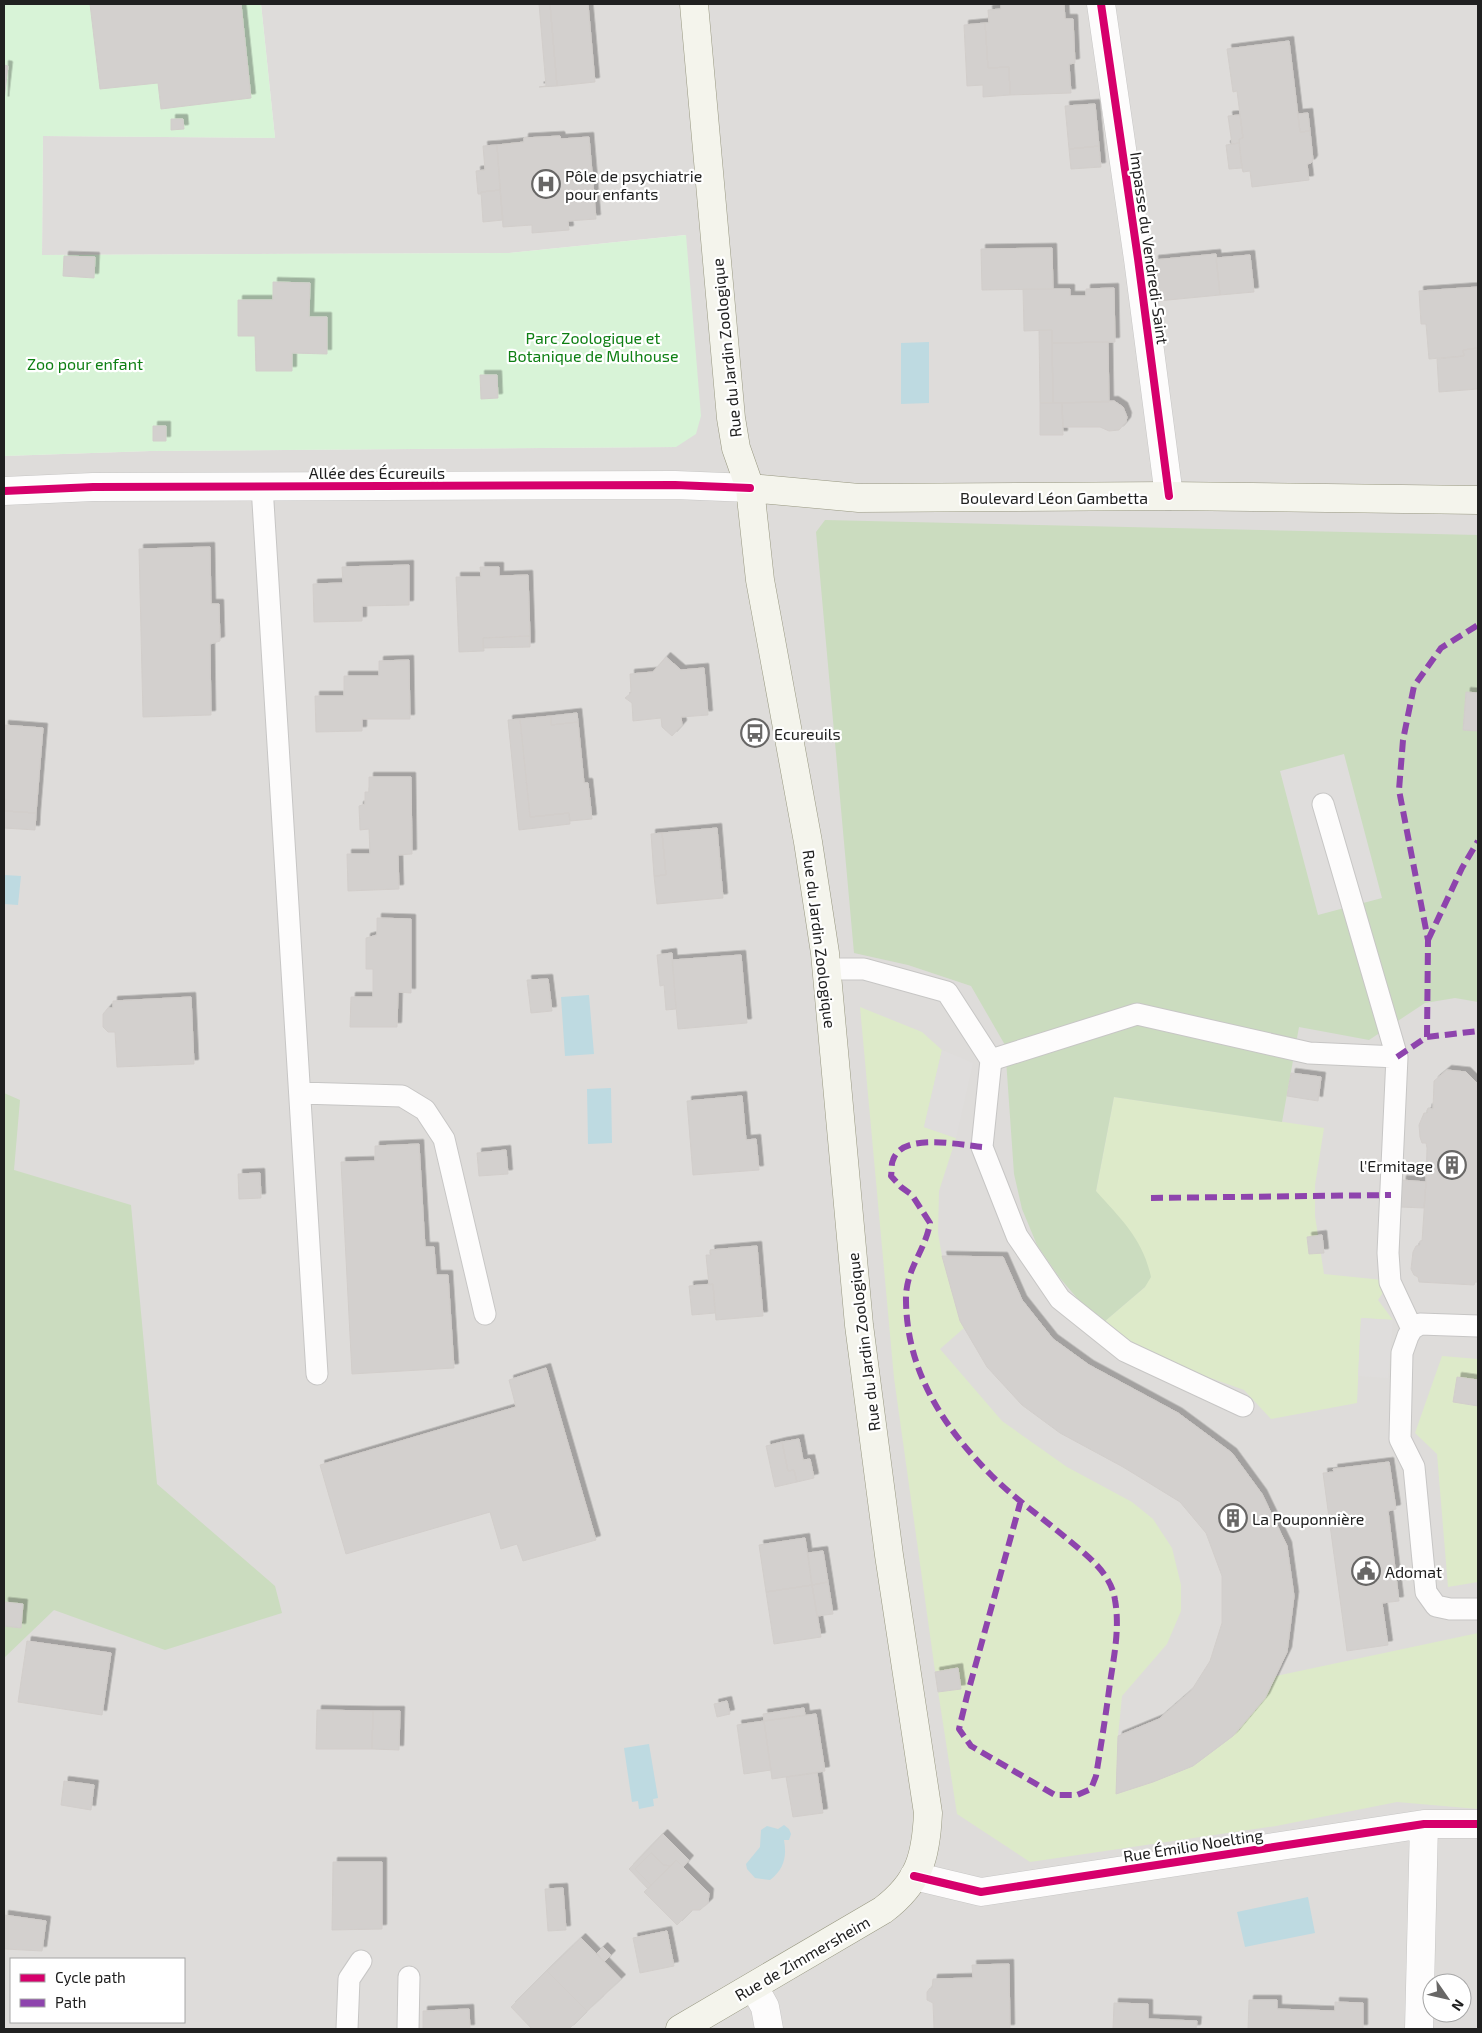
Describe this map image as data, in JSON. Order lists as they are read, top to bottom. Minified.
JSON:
{"streets":{"main road":["Rue du Jardin Zoologique","Boulevard Léon Gambetta","Rue de Zimmersheim"],"street":["Impasse du Vendredi-Saint","Allée des Écureuils","Rue Émilio Noelting"]},"crossings":[["Impasse du Vendredi-Saint","Boulevard Léon Gambetta"],["Rue du Jardin Zoologique","Allée des Écureuils"],["Rue du Jardin Zoologique","Boulevard Léon Gambetta"],["Rue du Jardin Zoologique","Rue Émilio Noelting"],["Rue du Jardin Zoologique","Rue de Zimmersheim"],["Allée des Écureuils","Boulevard Léon Gambetta"],["Rue Émilio Noelting","Rue de Zimmersheim"]],"parks":["Parc Zoologique et Botanique de Mulhouse","Zoo pour enfant"],"places":{"hospital":["Pôle de psychiatrie pour enfants"],"bus stop":["Ecureuils"],"building":["l'Ermitage","La Pouponnière"],"public building":["Adomat"]},"legend":["Cycle path","Path"],"north":"bottom right"}
